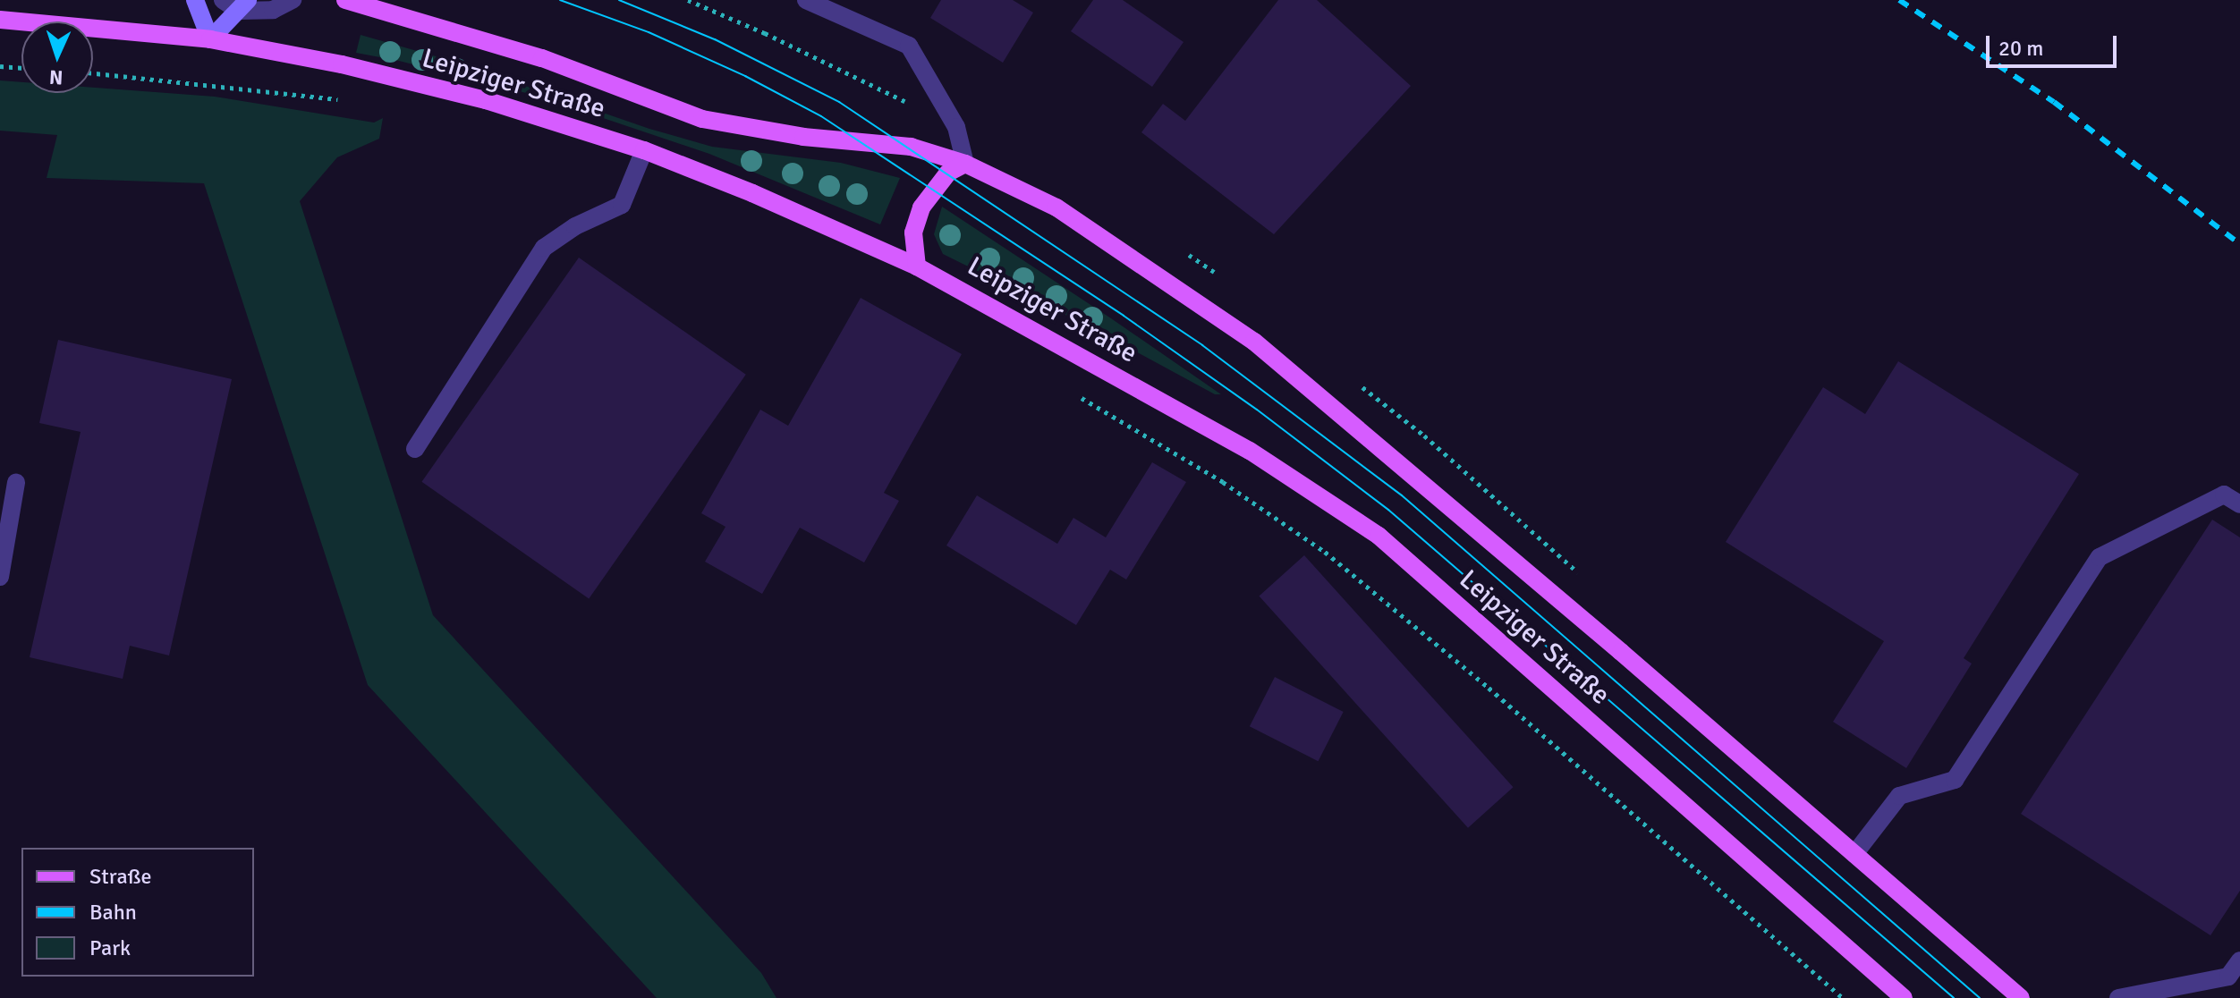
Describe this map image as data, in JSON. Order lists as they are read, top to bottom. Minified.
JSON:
{"streets":{"main road":["Leipziger Straße"]},"legend":["Straße","Bahn","Park"],"scale_bar":"20 m","north":"bottom"}
